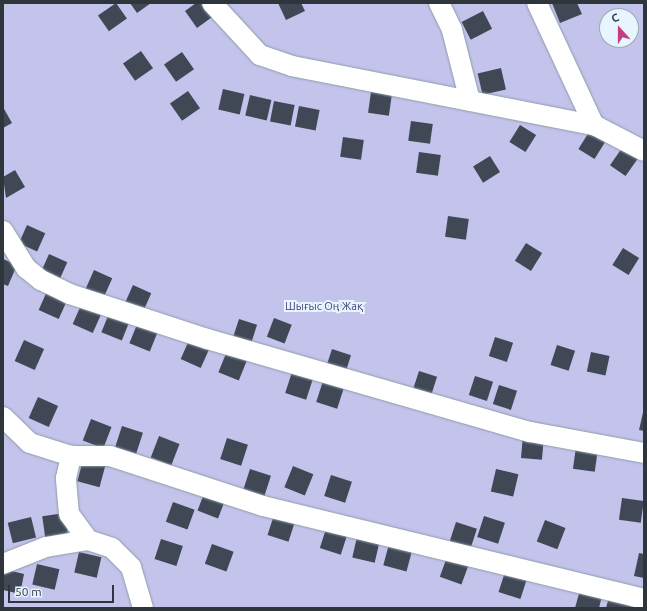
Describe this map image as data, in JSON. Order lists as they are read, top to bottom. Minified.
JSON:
{"parks":["Шығыс Оң Жақ"],"scale_bar":"50 m","north":"top"}
